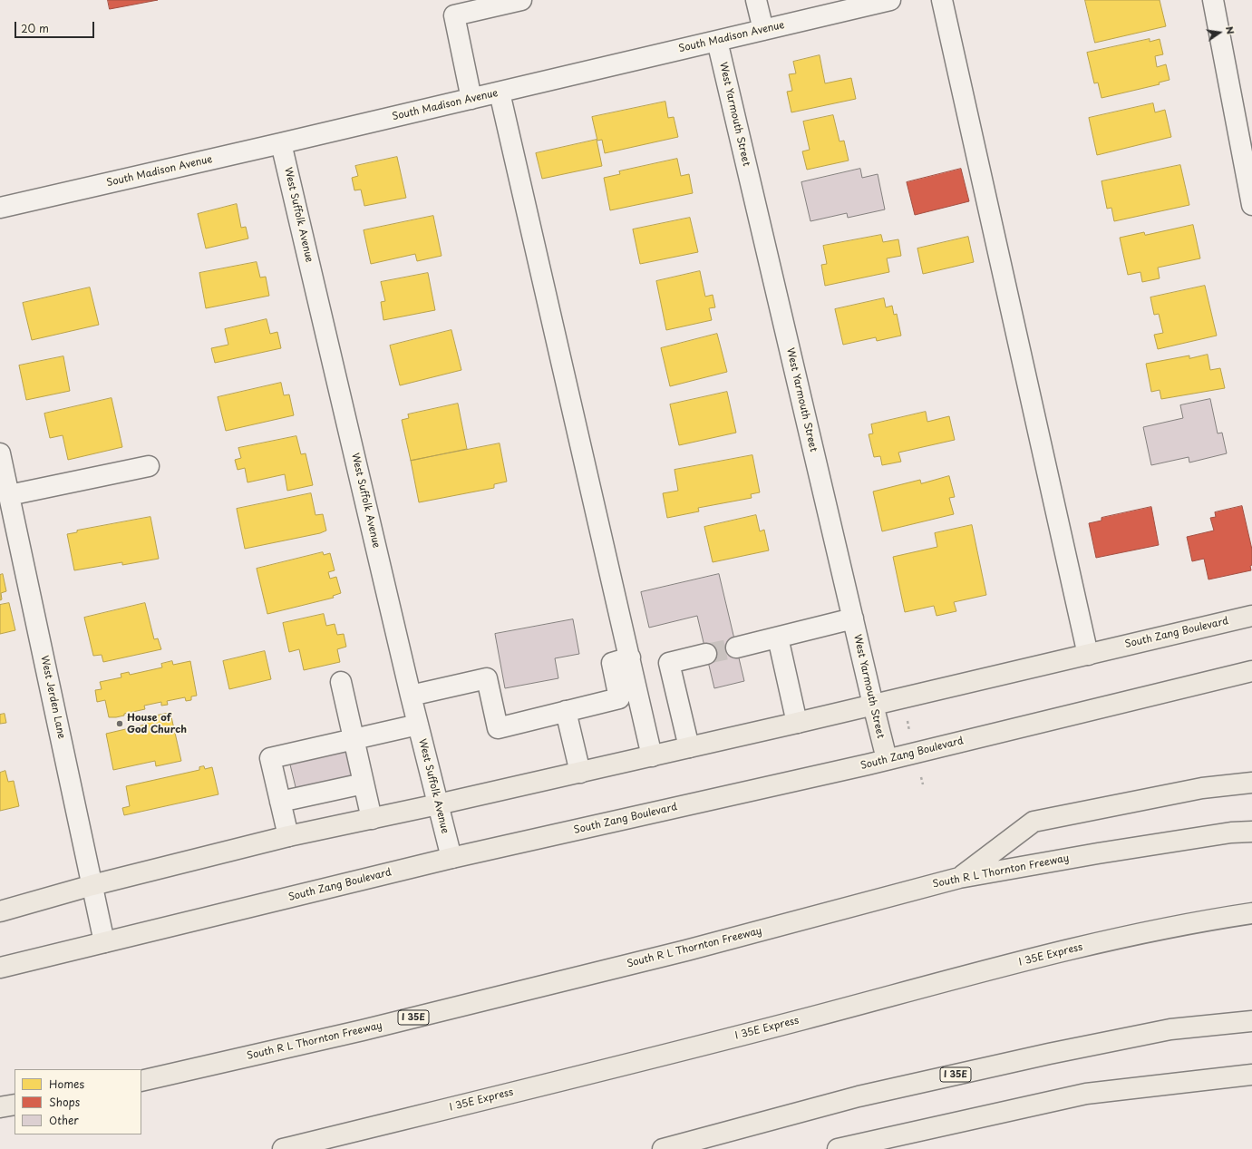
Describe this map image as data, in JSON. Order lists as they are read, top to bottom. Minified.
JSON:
{"streets":{"main road":["West Yarmouth Street","South Zang Boulevard","South R L Thornton Freeway","I 35E Express","I 35E"],"street":["South Madison Avenue","West Suffolk Avenue","West Jerden Lane"]},"crossings":[["South Madison Avenue","West Yarmouth Street"],["South Madison Avenue","West Suffolk Avenue"],["West Yarmouth Street","South Zang Boulevard"],["West Suffolk Avenue","South Zang Boulevard"],["South Zang Boulevard","West Jerden Lane"]],"places":["House of God Church"],"legend":["Homes","Shops","Other"],"scale_bar":"20 m","north":"right"}
